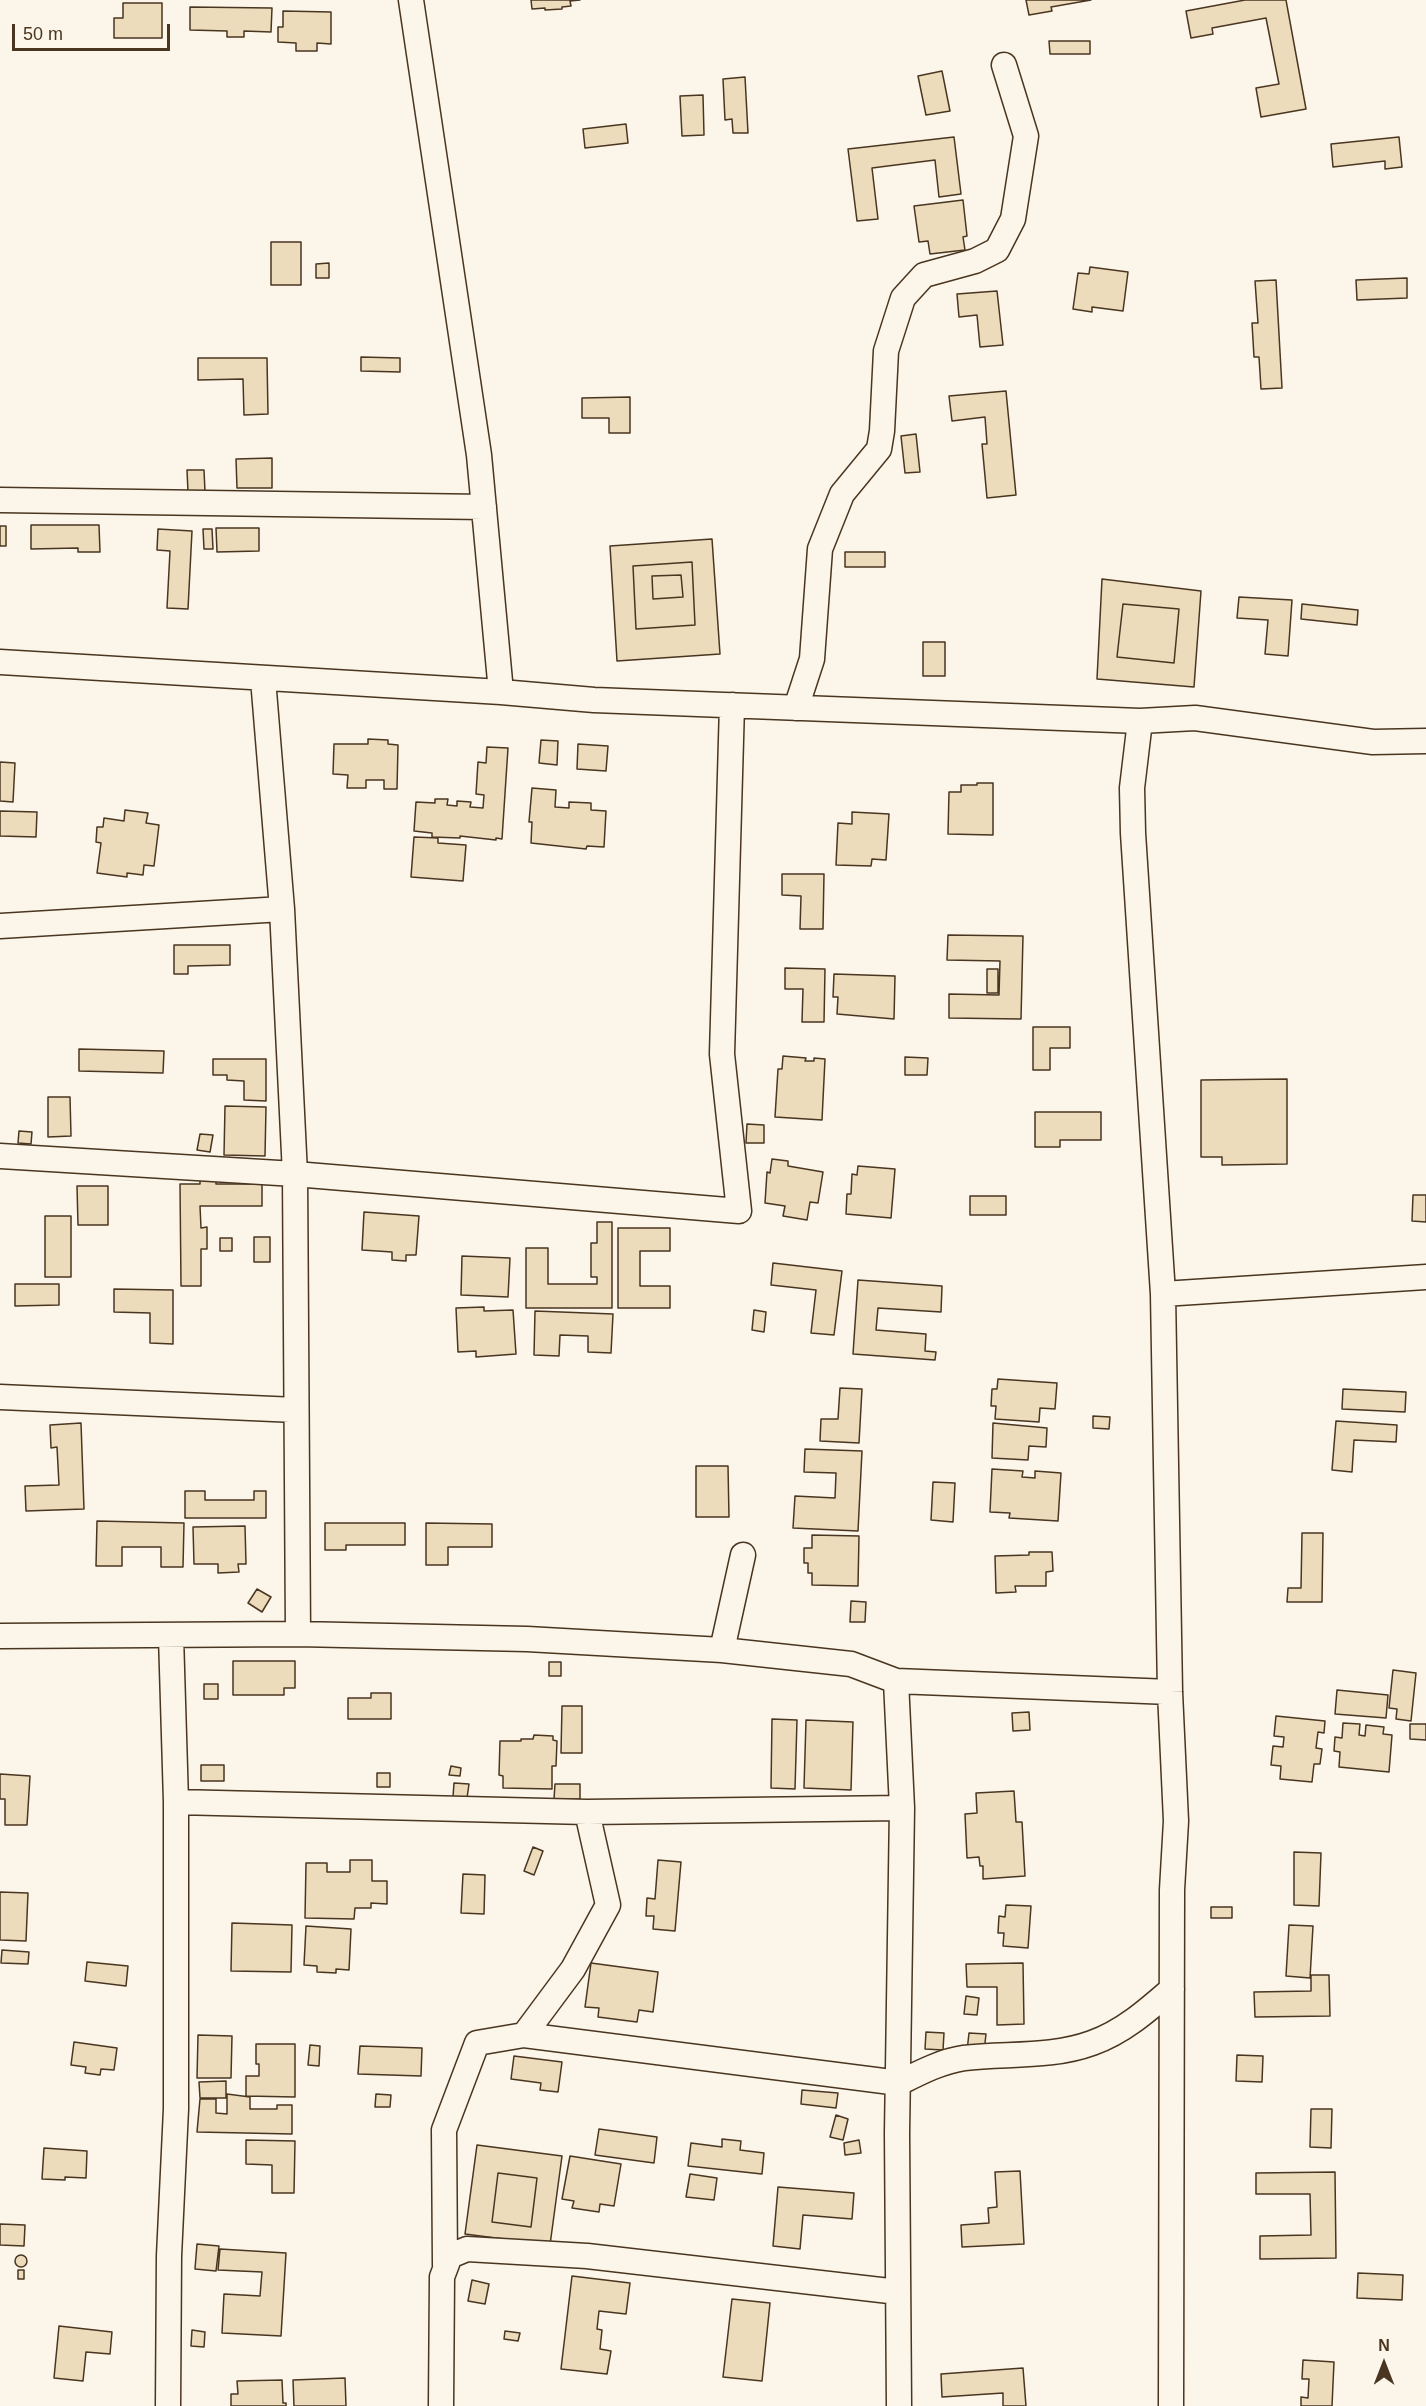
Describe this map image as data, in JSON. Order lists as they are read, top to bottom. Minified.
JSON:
{"scale_bar":"50 m","north":"top"}
